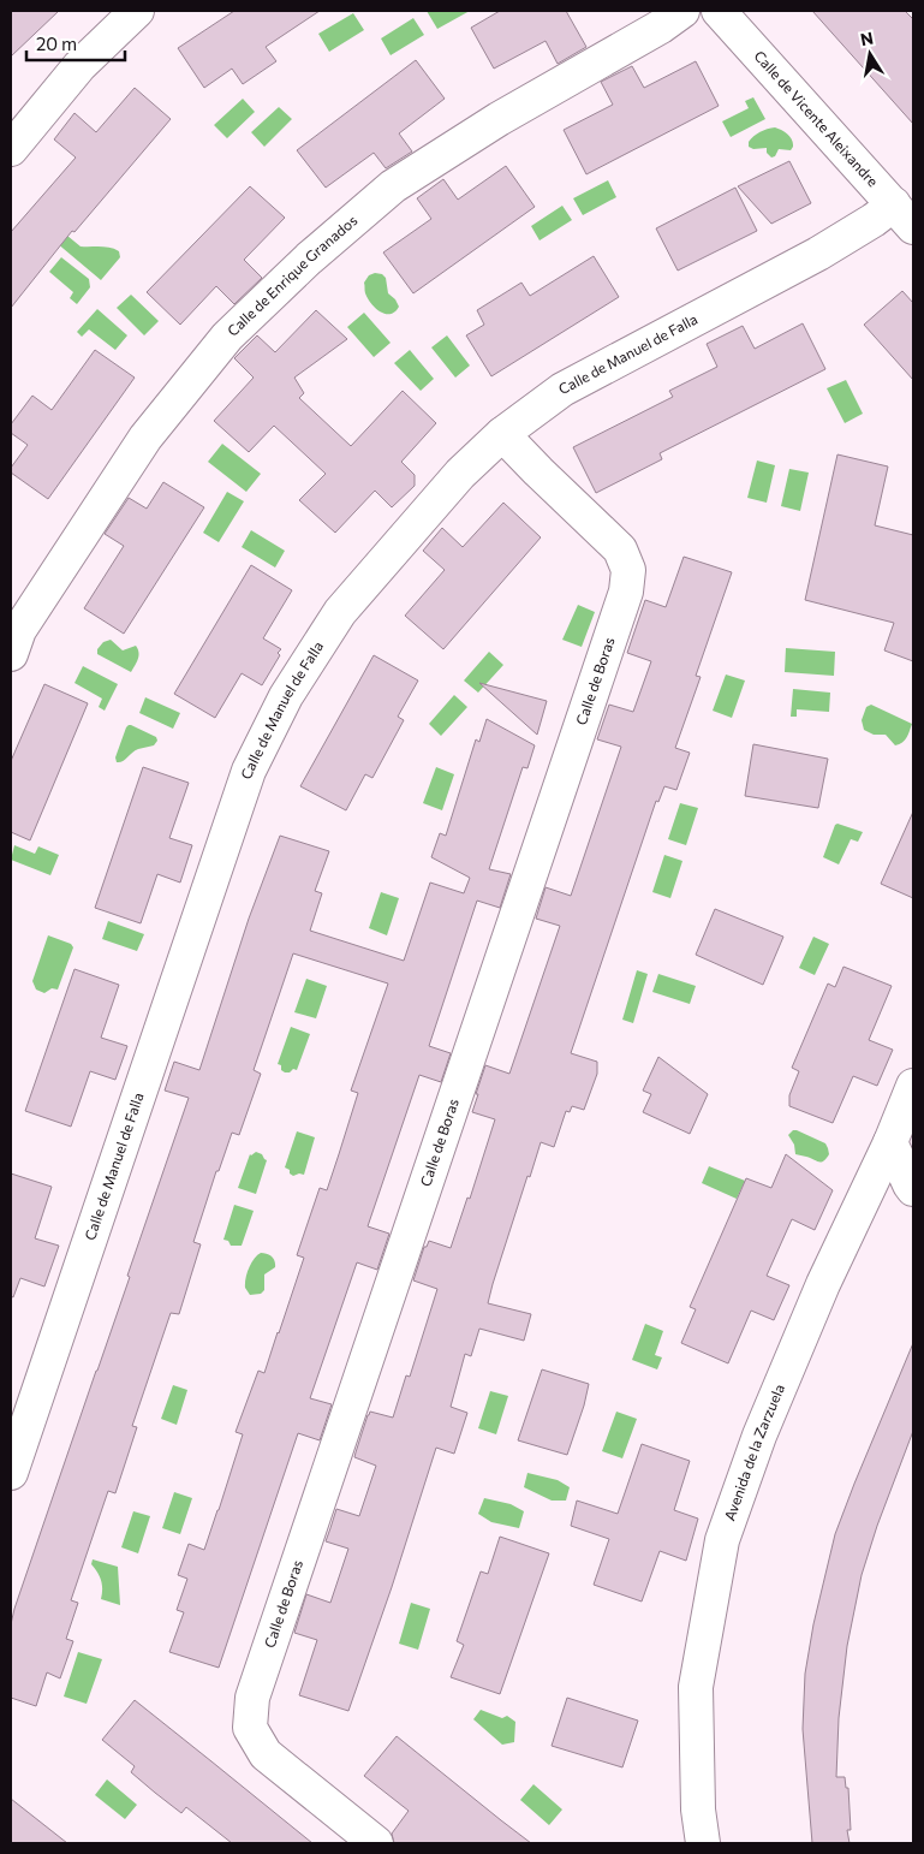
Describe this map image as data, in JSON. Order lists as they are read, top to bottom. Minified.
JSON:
{"streets":{"street":["Calle de Vicente Aleixandre","Calle de Enrique Granados","Calle de Manuel de Falla","Calle de Boras","Avenida de la Zarzuela"]},"crossings":[["Calle de Vicente Aleixandre","Calle de Manuel de Falla"],["Calle de Manuel de Falla","Calle de Boras"]],"scale_bar":"20 m","north":"top"}
